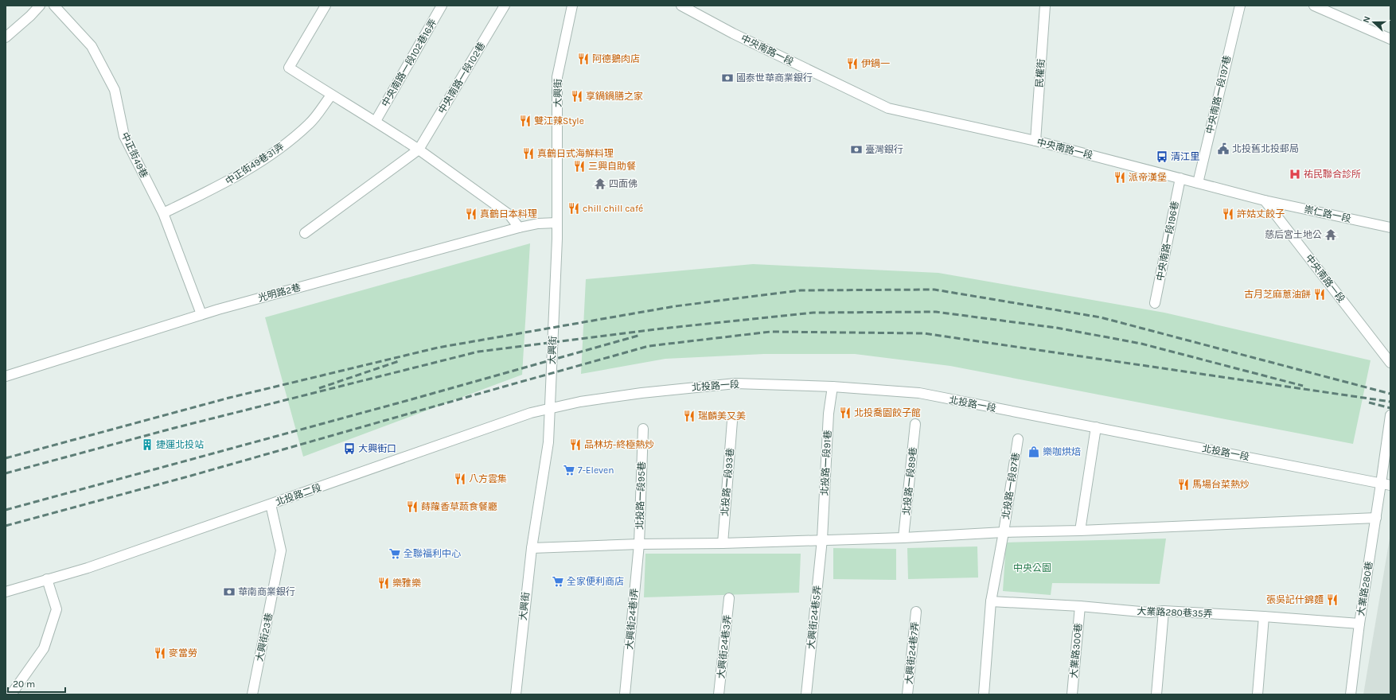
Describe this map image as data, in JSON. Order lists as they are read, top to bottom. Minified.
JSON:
{"streets":{"street":["中央南路一段","中央南路一段102巷16弄","民權街","中央南路一段102巷","大興街","中央南路一段197巷","中正街49巷","中正街49巷31弄","崇仁路一段","中央南路一段196巷","光明路2巷","北投路一段","北投路一段91巷","北投路一段89巷","北投路一段93巷","北投路一段87巷","北投路二段","北投路一段95巷","大業路280巷","大業路280巷35弄","大興街24巷5弄","大興街24巷1弄","大興街23巷","大興街24巷3弄","大業路300巷","大興街24巷7弄"]},"crossings":[["中央南路一段","民權街"],["中央南路一段","中央南路一段197巷"],["中央南路一段","崇仁路一段"],["中央南路一段","中央南路一段196巷"],["大興街","光明路2巷"],["大興街","北投路一段"],["大興街","北投路二段"],["中正街49巷","中正街49巷31弄"],["中正街49巷","光明路2巷"],["北投路一段","北投路一段91巷"],["北投路一段","北投路二段"],["北投路一段","大業路280巷"],["北投路一段91巷","大興街24巷5弄"],["北投路一段87巷","大業路280巷35弄"],["北投路二段","大興街23巷"],["北投路一段95巷","大興街24巷1弄"],["大業路280巷","大業路280巷35弄"],["大業路280巷35弄","大業路300巷"]],"parks":["中央公園"],"places":{"restaurant":["阿德鵝肉店","伊鍋一","享鍋鍋膳之家","雙江辣Style","真鶴日式海鮮料理","三興自助餐","派帝漢堡","chill chill café","真鶴日本料理","許姑丈餃子","古月芝麻蔥油餅","北投喬園餃子館","瑞麟美又美","品林坊-終極熱炒","八方雲集","馬場台菜熱炒","蒔蘿香草蔬食餐廳","樂雅樂","張吳記什錦麵","麥當勞"],"bank":["國泰世華商業銀行","臺灣銀行","華南商業銀行"],"public building":["北投舊北投郵局"],"bus stop":["清江里","大興街口"],"hospital":["祐民聯合診所"],"temple":["四面佛","慈后宮土地公"],"building":["捷運北投站"],"shop":["樂咖烘焙"],"supermarket":["7-Eleven","全聯福利中心","全家便利商店"]},"scale_bar":"20 m","north":"left"}
